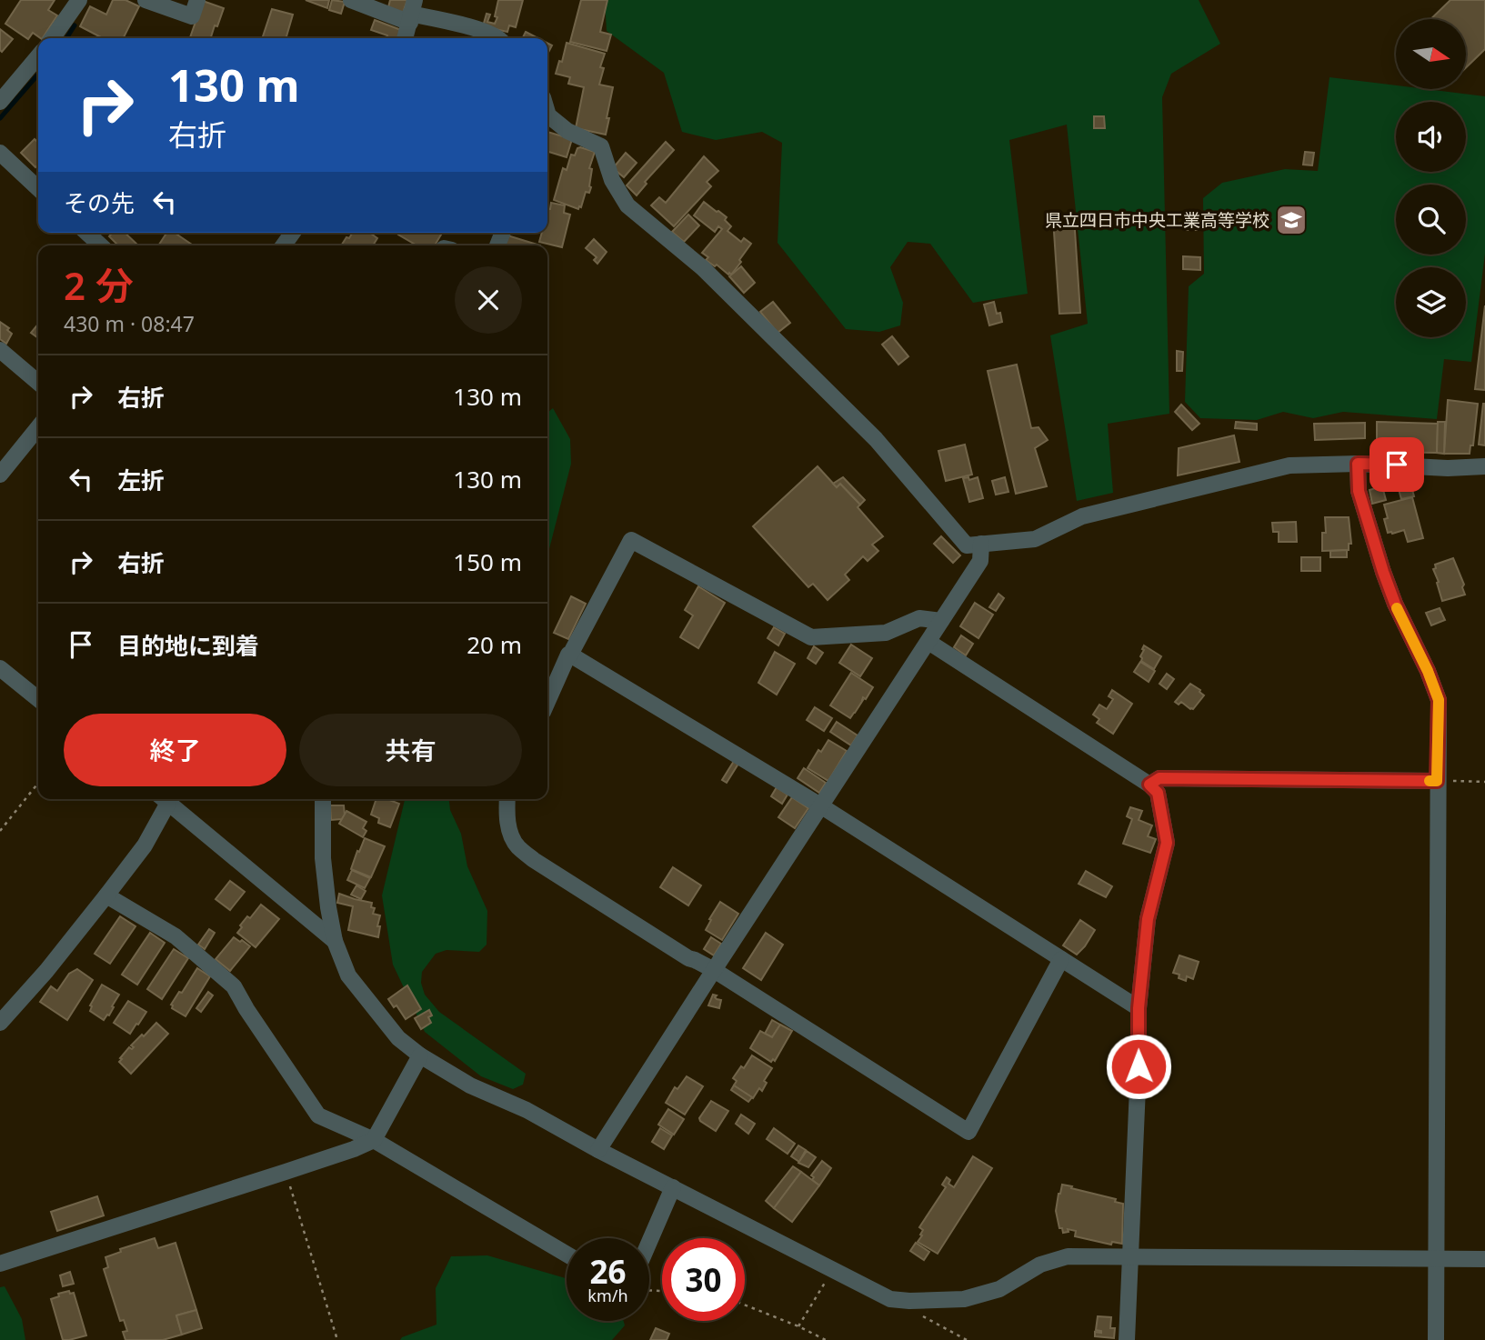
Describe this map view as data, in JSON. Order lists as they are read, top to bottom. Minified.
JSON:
{"places":{"school or university":["県立四日市中央工業高等学校"]},"north":"right","page":{"turn":["130 m","右折"],"then":"その先","heading":["2 分","430 m · 08:47"],"list":[{"name":"右折","value":"130 m"},{"name":"左折","value":"130 m"},{"name":"右折","value":"150 m"},{"name":"目的地に到着","value":"20 m"}],"buttons":["終了","共有"],"speed":"26 km/h","limit":"30"}}
